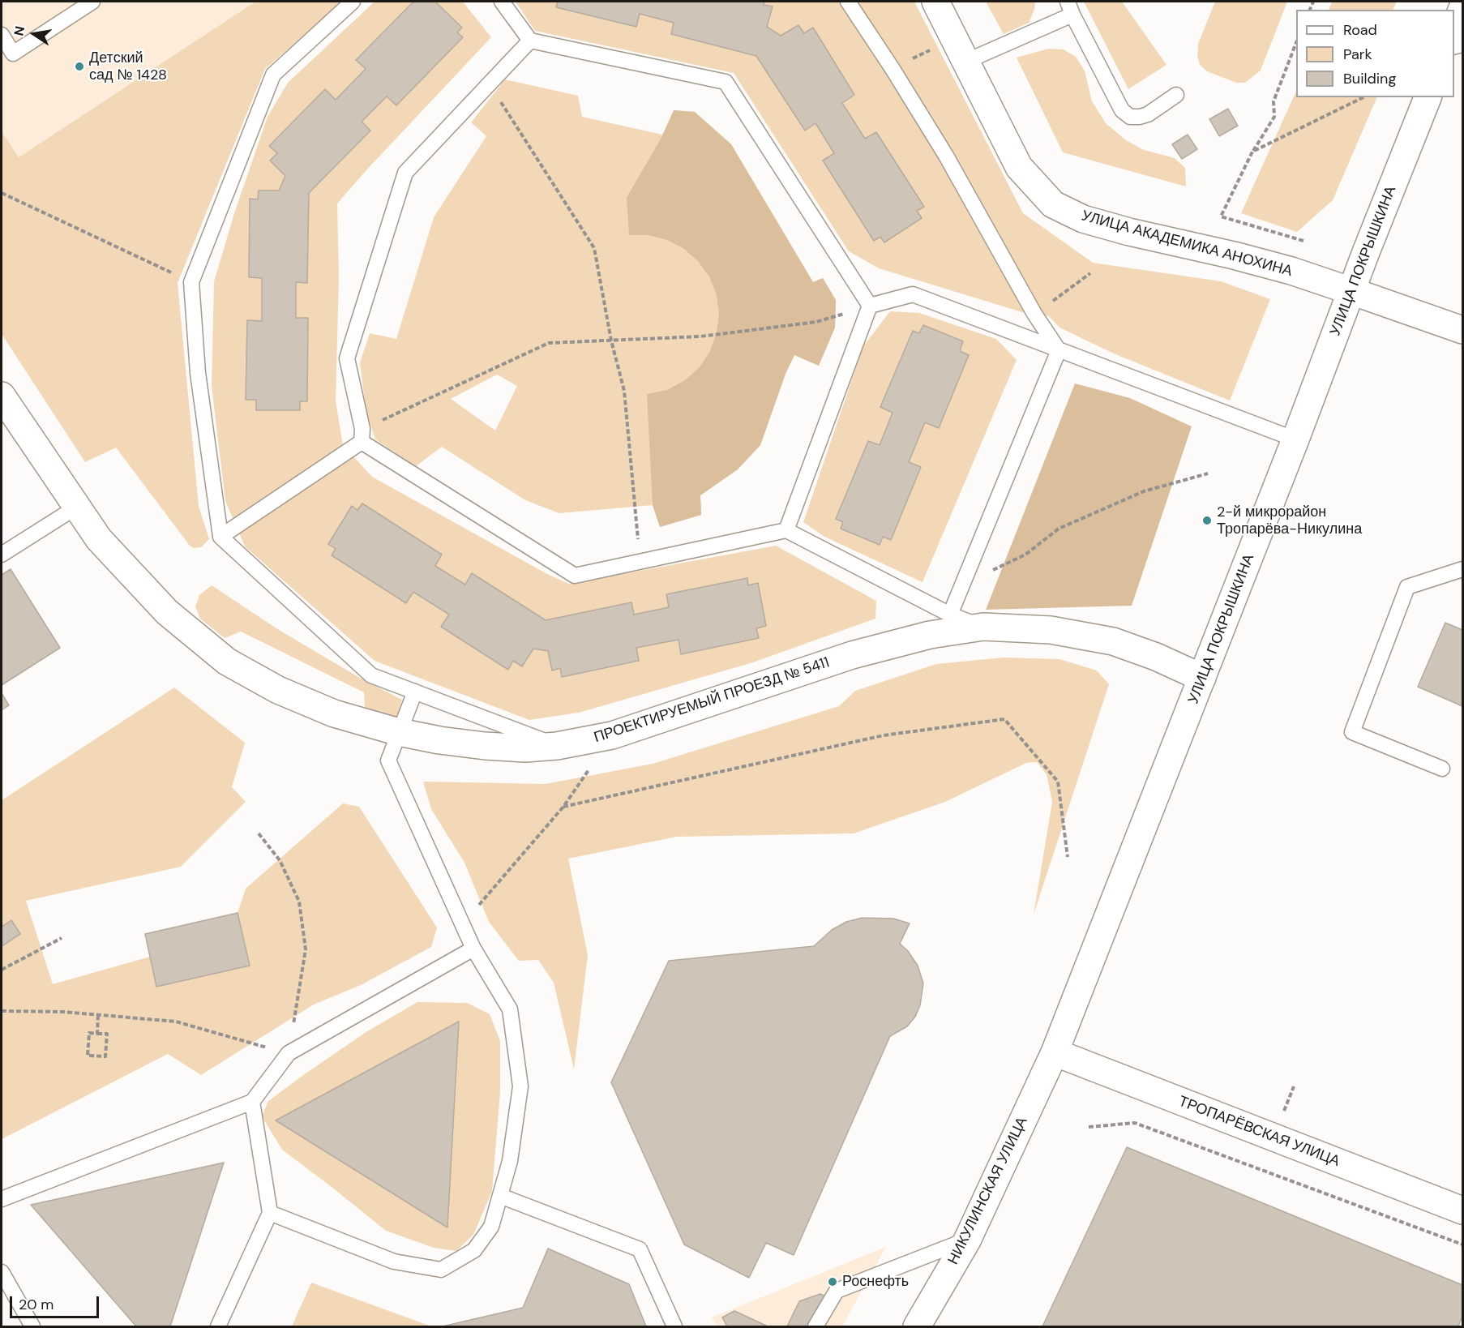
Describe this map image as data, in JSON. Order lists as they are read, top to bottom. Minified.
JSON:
{"streets":{"street":["УЛИЦА АКАДЕМИКА АНОХИНА","УЛИЦА ПОКРЫШКИНА","ПРОЕКТИРУЕМЫЙ ПРОЕЗД № 5411","ТРОПАРЁВСКАЯ УЛИЦА","НИКУЛИНСКАЯ УЛИЦА"]},"crossings":[["УЛИЦА АКАДЕМИКА АНОХИНА","УЛИЦА ПОКРЫШКИНА"],["УЛИЦА ПОКРЫШКИНА","ПРОЕКТИРУЕМЫЙ ПРОЕЗД № 5411"],["УЛИЦА ПОКРЫШКИНА","ТРОПАРЁВСКАЯ УЛИЦА"],["УЛИЦА ПОКРЫШКИНА","НИКУЛИНСКАЯ УЛИЦА"],["ТРОПАРЁВСКАЯ УЛИЦА","НИКУЛИНСКАЯ УЛИЦА"]],"places":["Детский сад № 1428","2-й микрорайон Тропарёва-Никулина","Роснефть"],"legend":["Road","Park","Building"],"scale_bar":"20 m","north":"left"}
